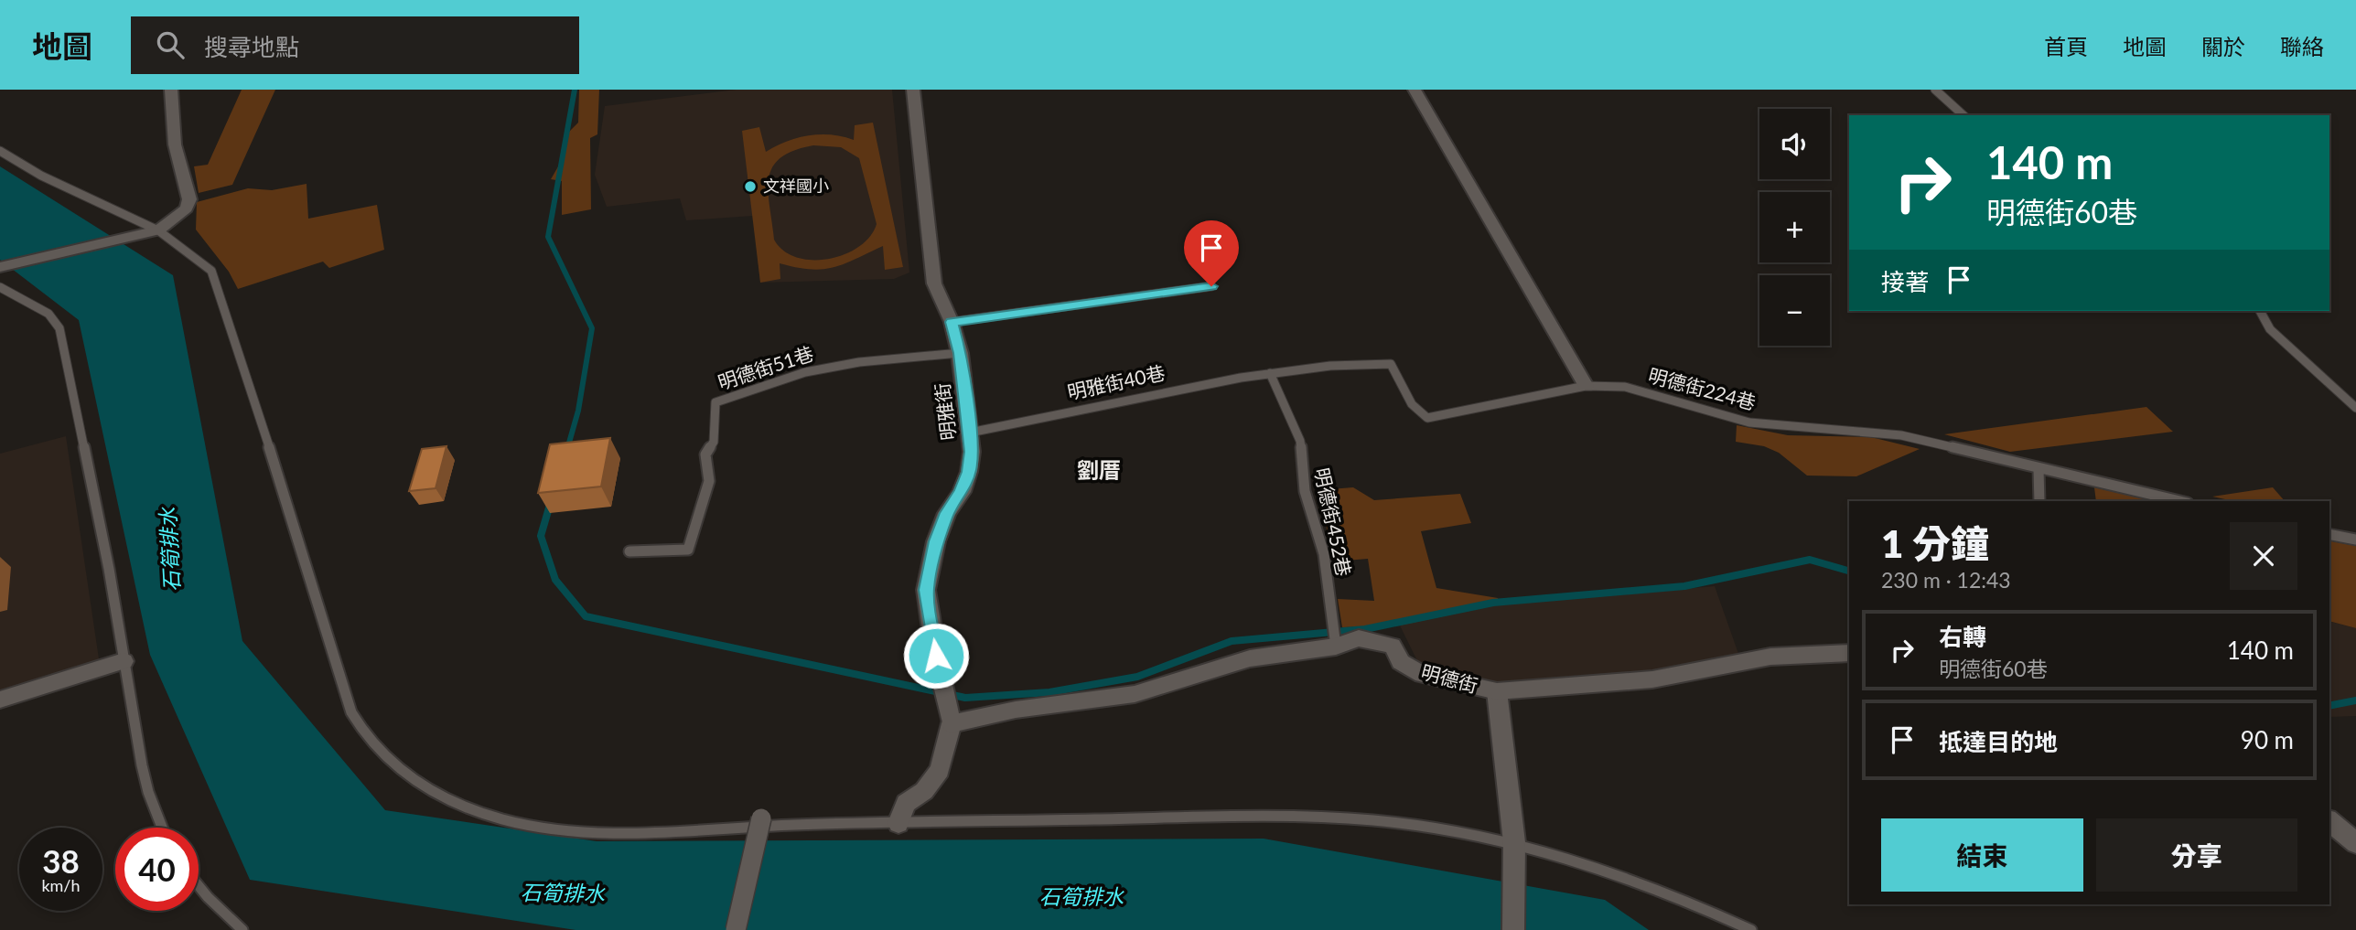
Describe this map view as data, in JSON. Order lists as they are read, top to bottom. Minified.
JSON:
{"streets":{"street":["明雅街","明德街"],"lane":["明德街51巷","明雅街40巷","明德街224巷","明德街452巷"]},"crossings":[["明德街51巷","明雅街"],["明雅街40巷","明德街224巷"],["明雅街40巷","明雅街"],["明雅街40巷","明德街452巷"],["明德街224巷","明德街452巷"],["明雅街","明德街"],["明德街452巷","明德街"]],"districts":["劉厝"],"water":["石筍排水"],"places":["文祥國小"],"page":{"header":"地圖","search":"搜尋地點","nav":["首頁","地圖","關於","聯絡"],"map_buttons":["+","−"],"turn":["140 m","明德街60巷"],"then":"接著","heading":["1 分鐘","230 m · 12:43"],"list":[{"name":"右轉","note":"明德街60巷","value":"140 m"},{"name":"抵達目的地","value":"90 m"}],"buttons":["結束","分享"],"speed":"38 km/h","limit":"40"}}
